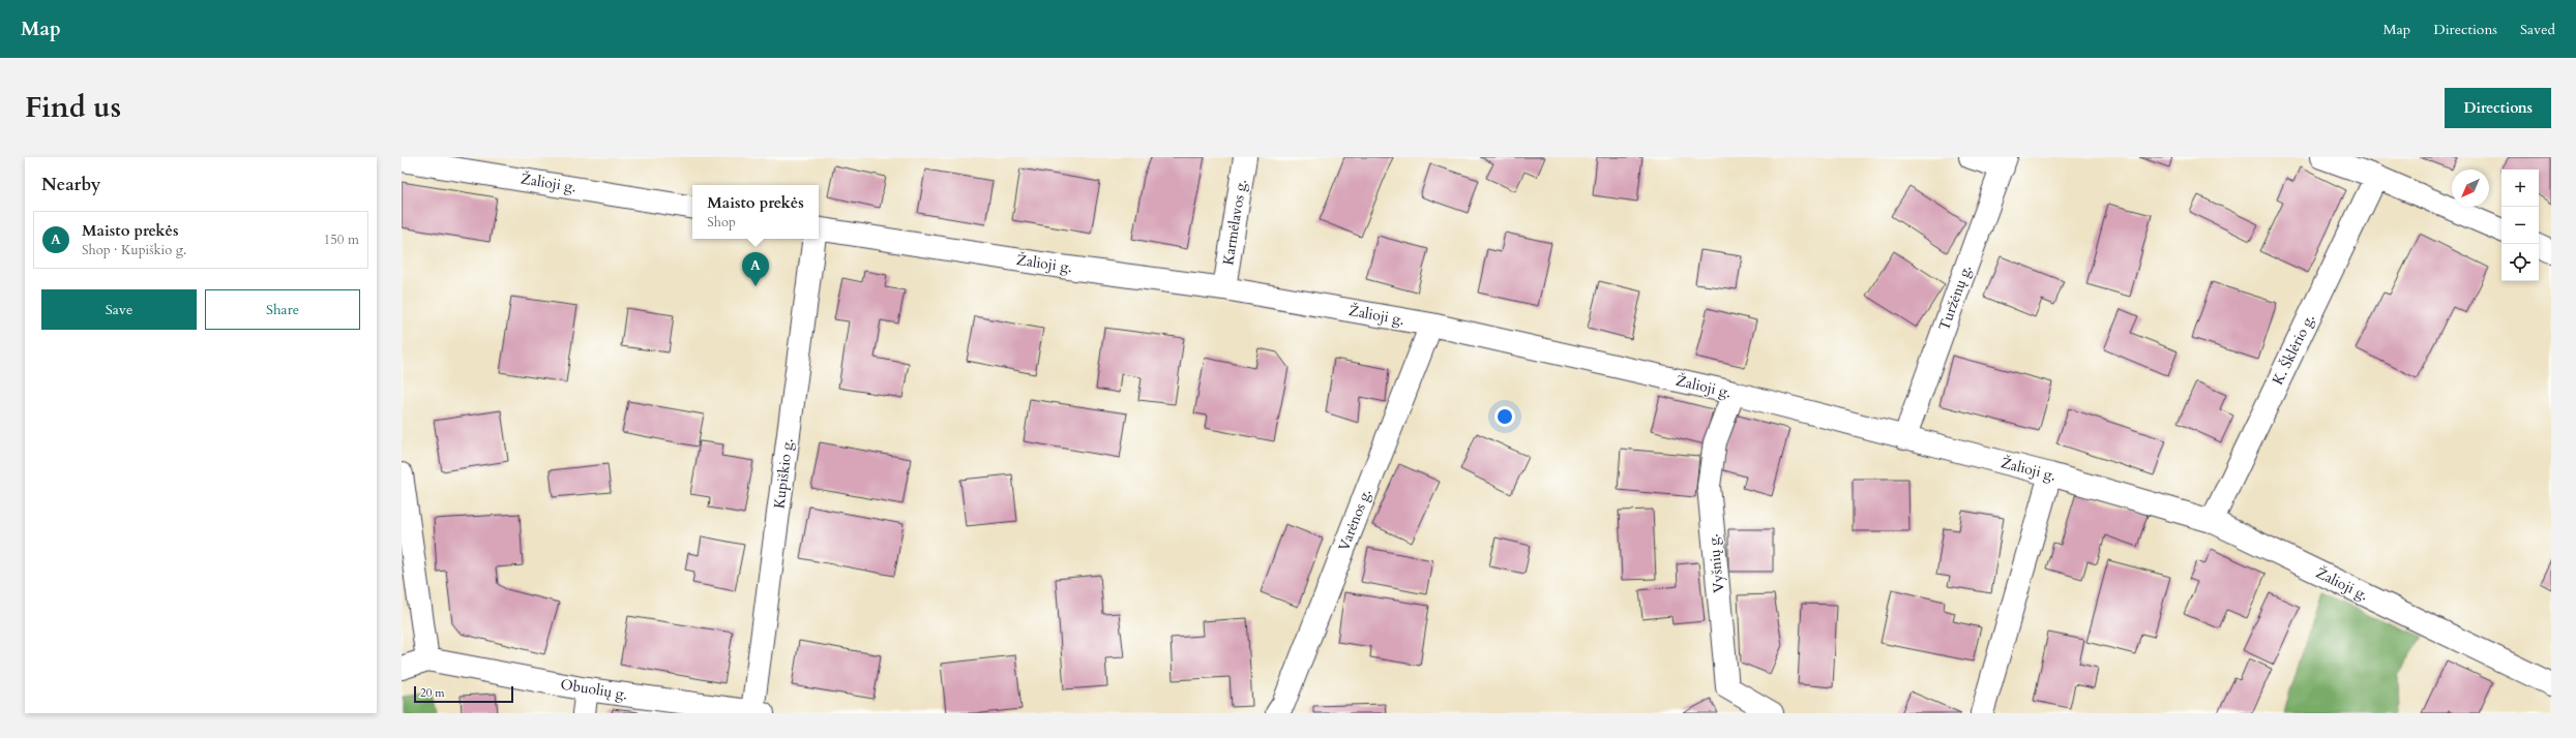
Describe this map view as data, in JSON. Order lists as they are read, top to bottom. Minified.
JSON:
{"streets":{"street":["Žalioji g.","Karmėlavos g.","Turžėnų g.","K. Šklėrio g.","Kupiškio g.","Varėnos g.","Vyšnių g.","Obuolių g."]},"crossings":[["Žalioji g.","Karmėlavos g."],["Žalioji g.","Turžėnų g."],["Žalioji g.","K. Šklėrio g."],["Žalioji g.","Varėnos g."],["Žalioji g.","Vyšnių g."],["Kupiškio g.","Obuolių g."]],"scale_bar":"20 m","north":"bottom left","page":{"header":"Map","nav":["Map","Directions","Saved"],"title":"Find us","buttons":["Directions",["Save","Share"]],"heading":"Nearby","map_buttons":["+","−"],"popup":["Maisto prekės","Shop"],"list":[{"mark":"A","name":"Maisto prekės","note":"Shop · Kupiškio g.","value":"150 m"}],"pins":"A","scale":"20 m"}}
